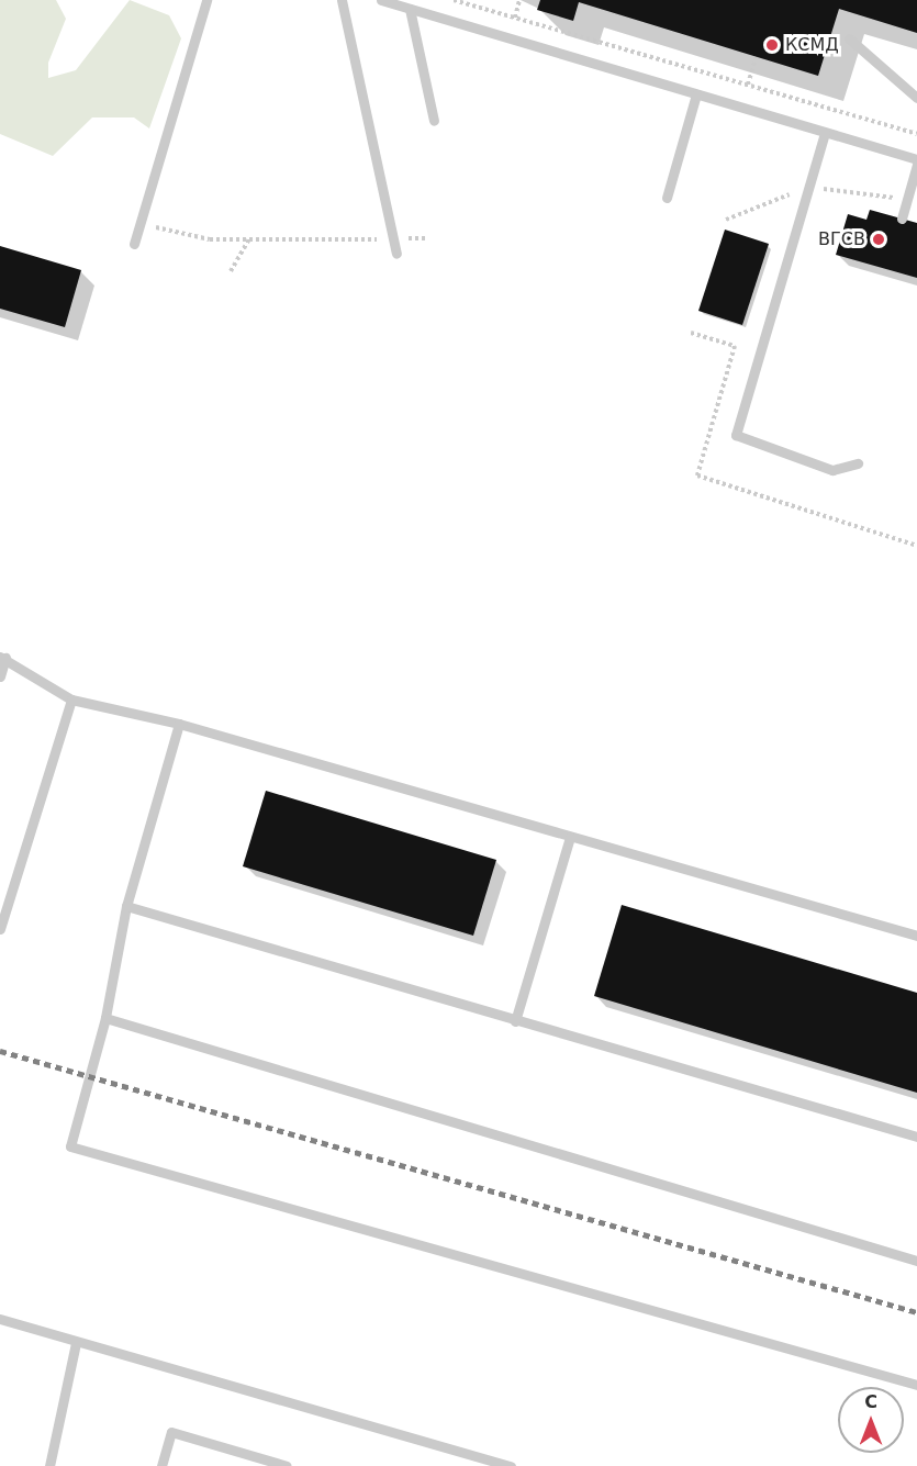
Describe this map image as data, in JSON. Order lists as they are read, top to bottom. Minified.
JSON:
{"places":["КСМД","ВГСВ"],"north":"top"}
